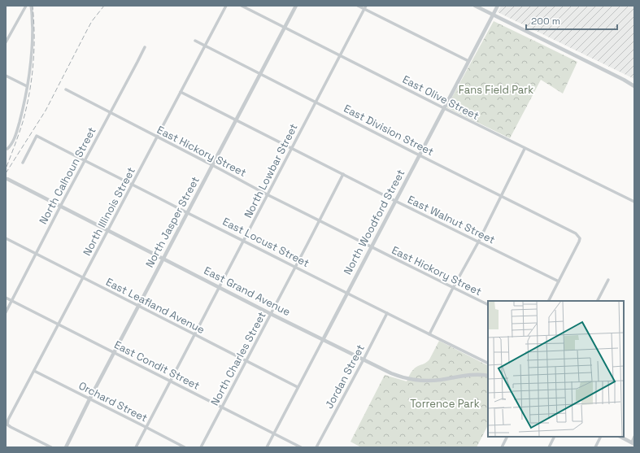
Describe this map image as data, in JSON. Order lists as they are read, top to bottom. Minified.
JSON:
{"streets":{"street":["East Olive Street","East Division Street","East Hickory Street","North Lowbar Street","North Calhoun Street","North Illinois Street","East Walnut Street","North Jasper Street","North Woodford Street","East Locust Street","East Grand Avenue","East Leafland Avenue","North Charles Street","East Condit Street","Jordan Street","Orchard Street"]},"crossings":[["East Olive Street","North Lowbar Street"],["East Olive Street","North Jasper Street"],["East Olive Street","North Woodford Street"],["East Division Street","North Lowbar Street"],["East Division Street","North Illinois Street"],["East Division Street","East Walnut Street"],["East Division Street","North Jasper Street"],["East Division Street","North Woodford Street"],["East Hickory Street","North Lowbar Street"],["East Hickory Street","North Calhoun Street"],["East Hickory Street","North Illinois Street"],["East Hickory Street","North Jasper Street"],["East Hickory Street","North Woodford Street"],["East Hickory Street","North Charles Street"],["North Lowbar Street","East Walnut Street"],["North Lowbar Street","East Locust Street"],["North Lowbar Street","East Grand Avenue"],["North Lowbar Street","East Leafland Avenue"],["North Lowbar Street","East Condit Street"],["North Lowbar Street","Orchard Street"],["North Calhoun Street","East Locust Street"],["North Calhoun Street","East Grand Avenue"],["North Calhoun Street","East Leafland Avenue"],["North Calhoun Street","East Condit Street"],["North Illinois Street","East Walnut Street"],["North Illinois Street","East Locust Street"],["North Illinois Street","East Grand Avenue"],["North Illinois Street","East Leafland Avenue"],["North Illinois Street","East Condit Street"],["North Illinois Street","Orchard Street"],["East Walnut Street","North Jasper Street"],["East Walnut Street","North Woodford Street"],["East Walnut Street","North Charles Street"],["North Jasper Street","East Locust Street"],["North Jasper Street","East Grand Avenue"],["North Jasper Street","East Leafland Avenue"],["North Jasper Street","East Condit Street"],["North Jasper Street","Orchard Street"],["North Woodford Street","East Locust Street"],["North Woodford Street","East Grand Avenue"],["North Woodford Street","East Leafland Avenue"],["North Woodford Street","East Condit Street"],["East Locust Street","North Charles Street"],["East Locust Street","Jordan Street"],["East Grand Avenue","North Charles Street"],["East Grand Avenue","Jordan Street"],["East Leafland Avenue","North Charles Street"],["North Charles Street","East Condit Street"]],"parks":["Fans Field Park","Torrence Park"],"scale_bar":"200 m"}
